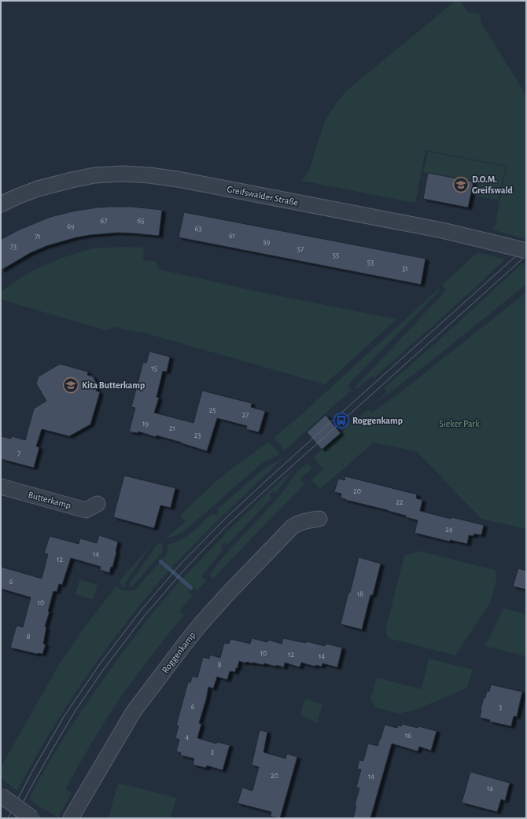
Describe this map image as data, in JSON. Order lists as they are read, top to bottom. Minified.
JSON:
{"streets":{"street":["Greifswalder Straße","Butterkamp","Roggenkamp"]},"parks":["Sieker Park"],"places":{"school or university":["D.O.M. Greifswald","Kita Butterkamp"],"bus stop":["Roggenkamp"]},"house_numbers":["67","65","69","63","61","71","59","73","57","55","53","51","15","25","27","19","21","23","7","20","22","24","14","12","6","18","10","8","10","12","14","8","6","3","16","4","2","20","14","1a"]}
